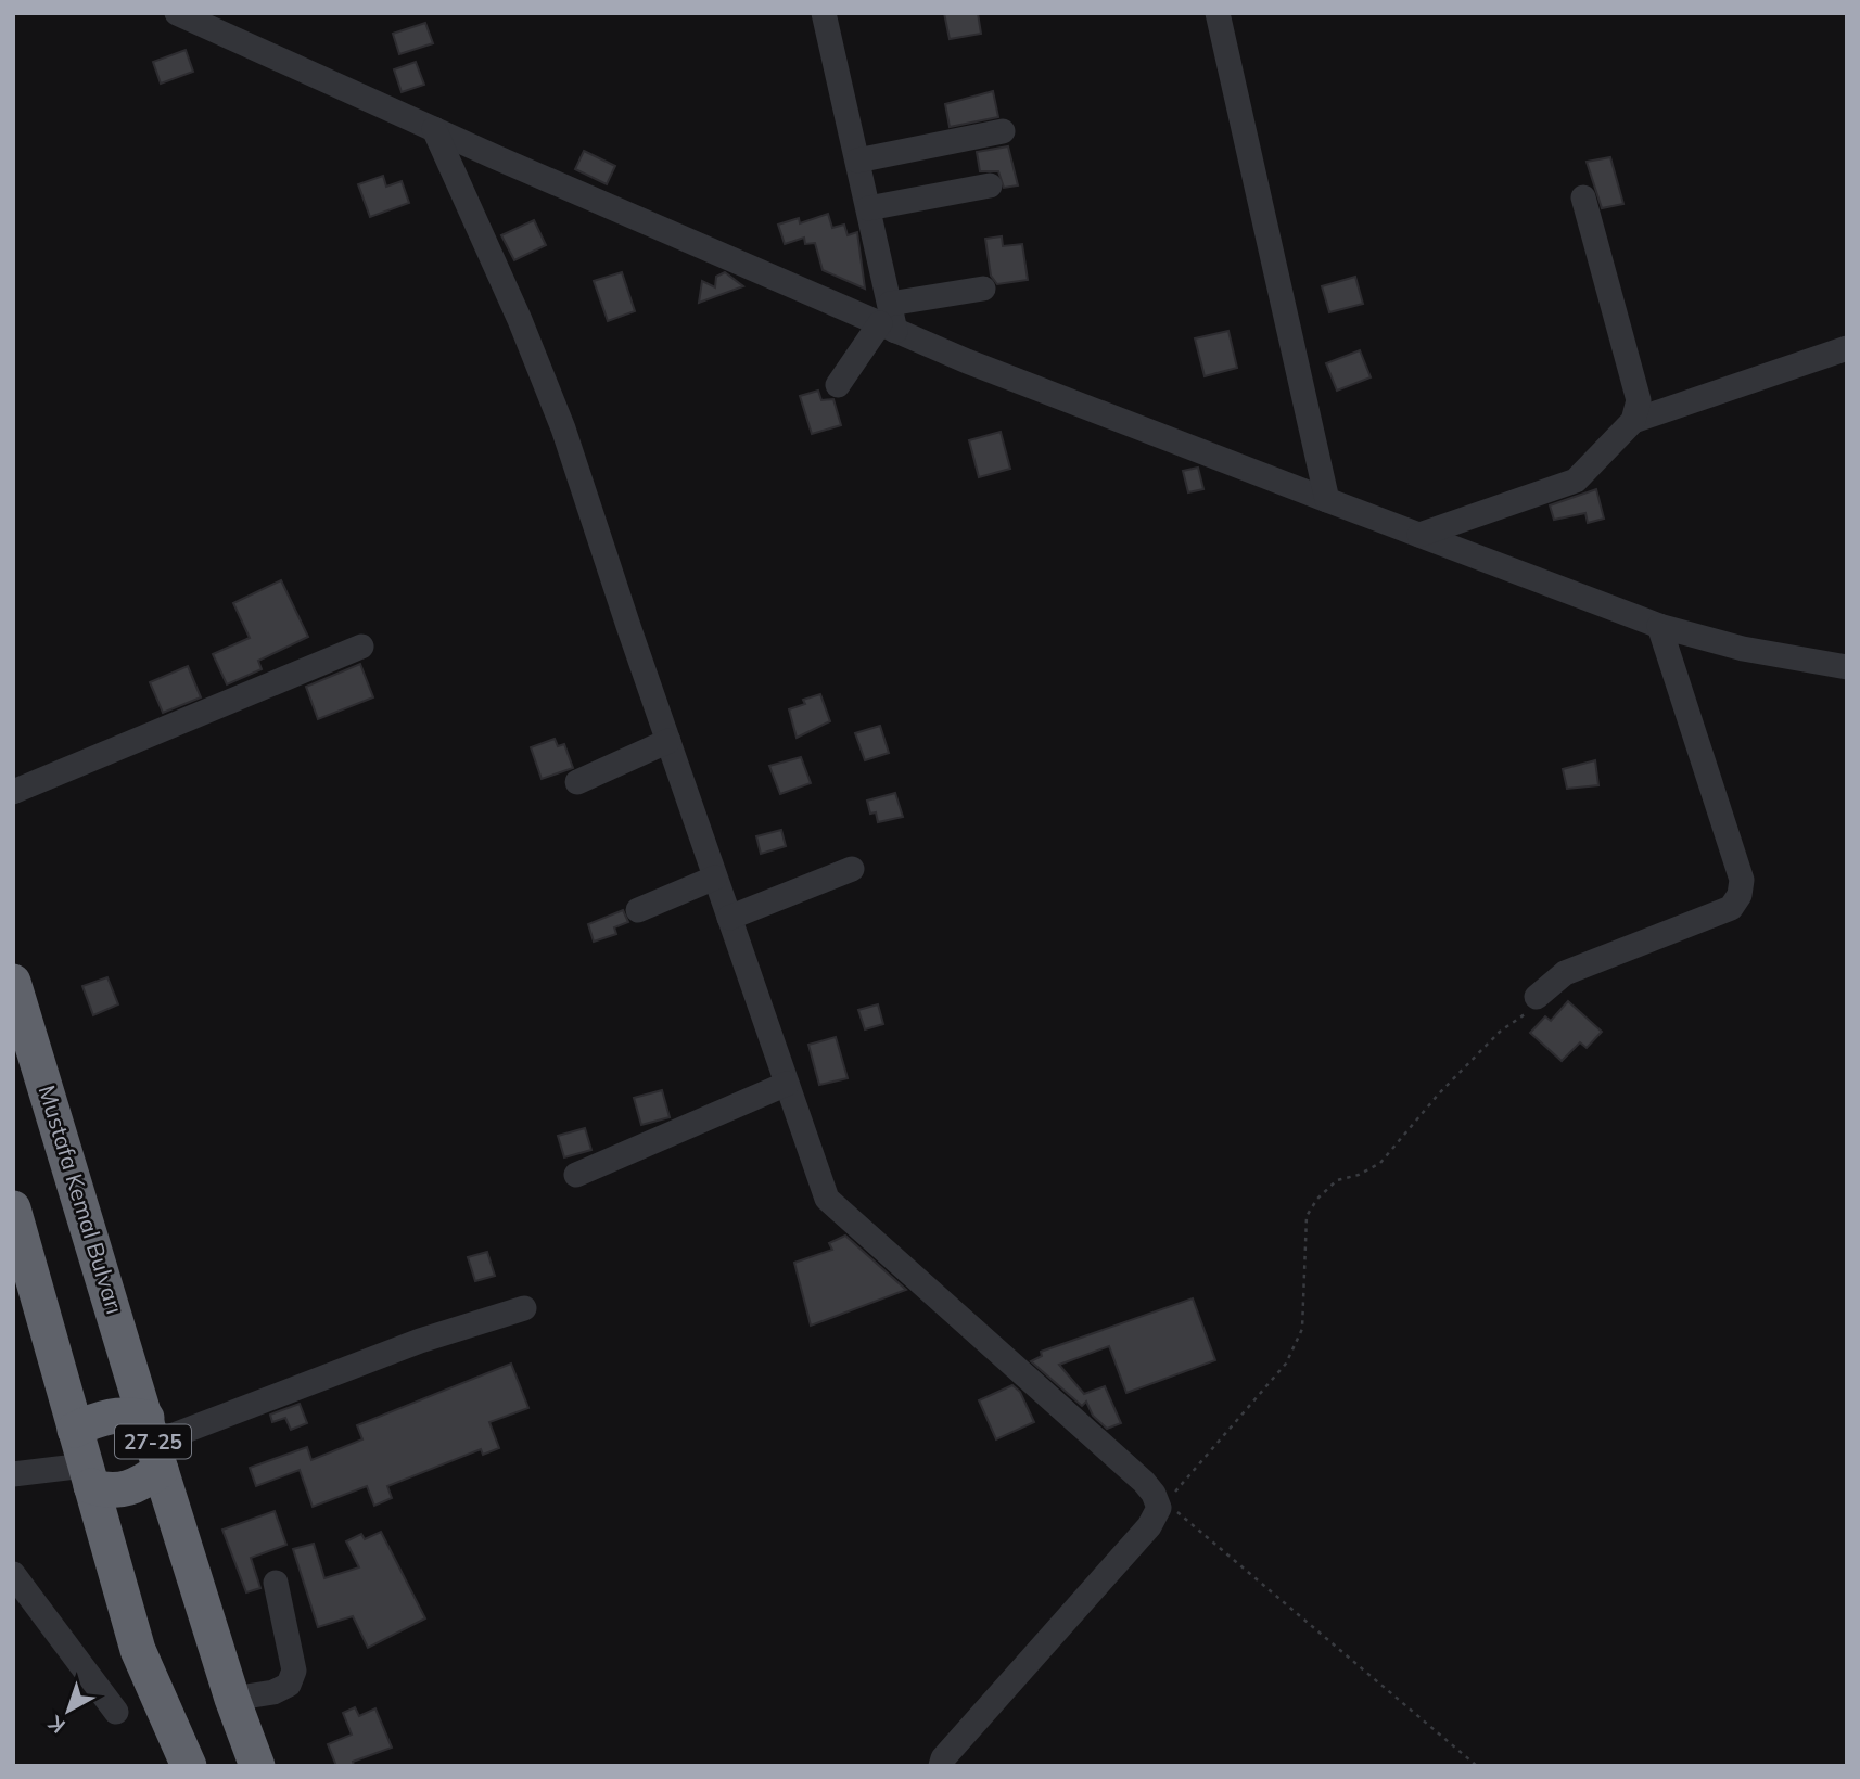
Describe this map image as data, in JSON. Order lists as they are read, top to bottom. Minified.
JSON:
{"streets":{"highway":["Mustafa Kemal Bulvarı","27-25"]},"crossings":[["Mustafa Kemal Bulvarı","27-25"]],"north":"bottom left"}
